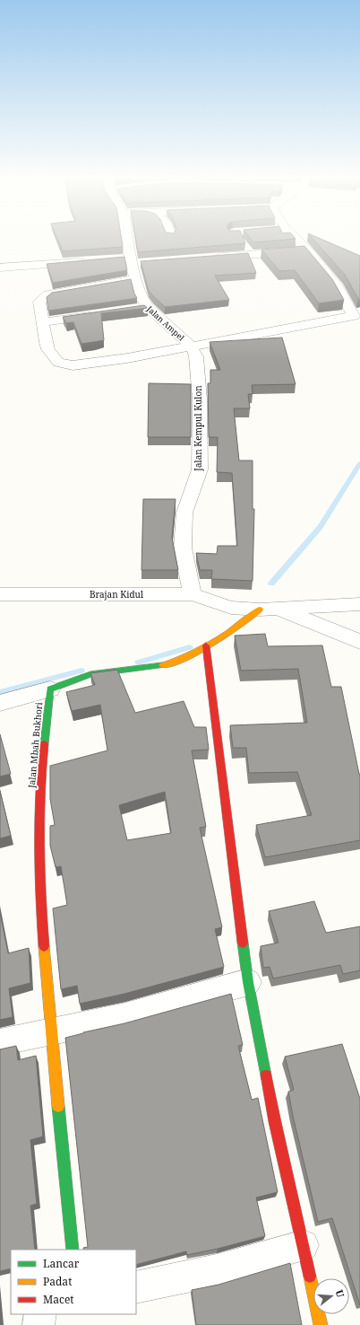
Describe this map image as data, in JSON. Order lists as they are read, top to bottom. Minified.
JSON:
{"streets":{"street":["Jalan Ampel","Jalan Kempul Kulon","Brajan Kidul","Jalan Mbah Bukhori"]},"crossings":[["Jalan Ampel","Jalan Kempul Kulon"],["Jalan Kempul Kulon","Brajan Kidul"]],"legend":["Lancar","Padat","Macet"],"north":"right"}
